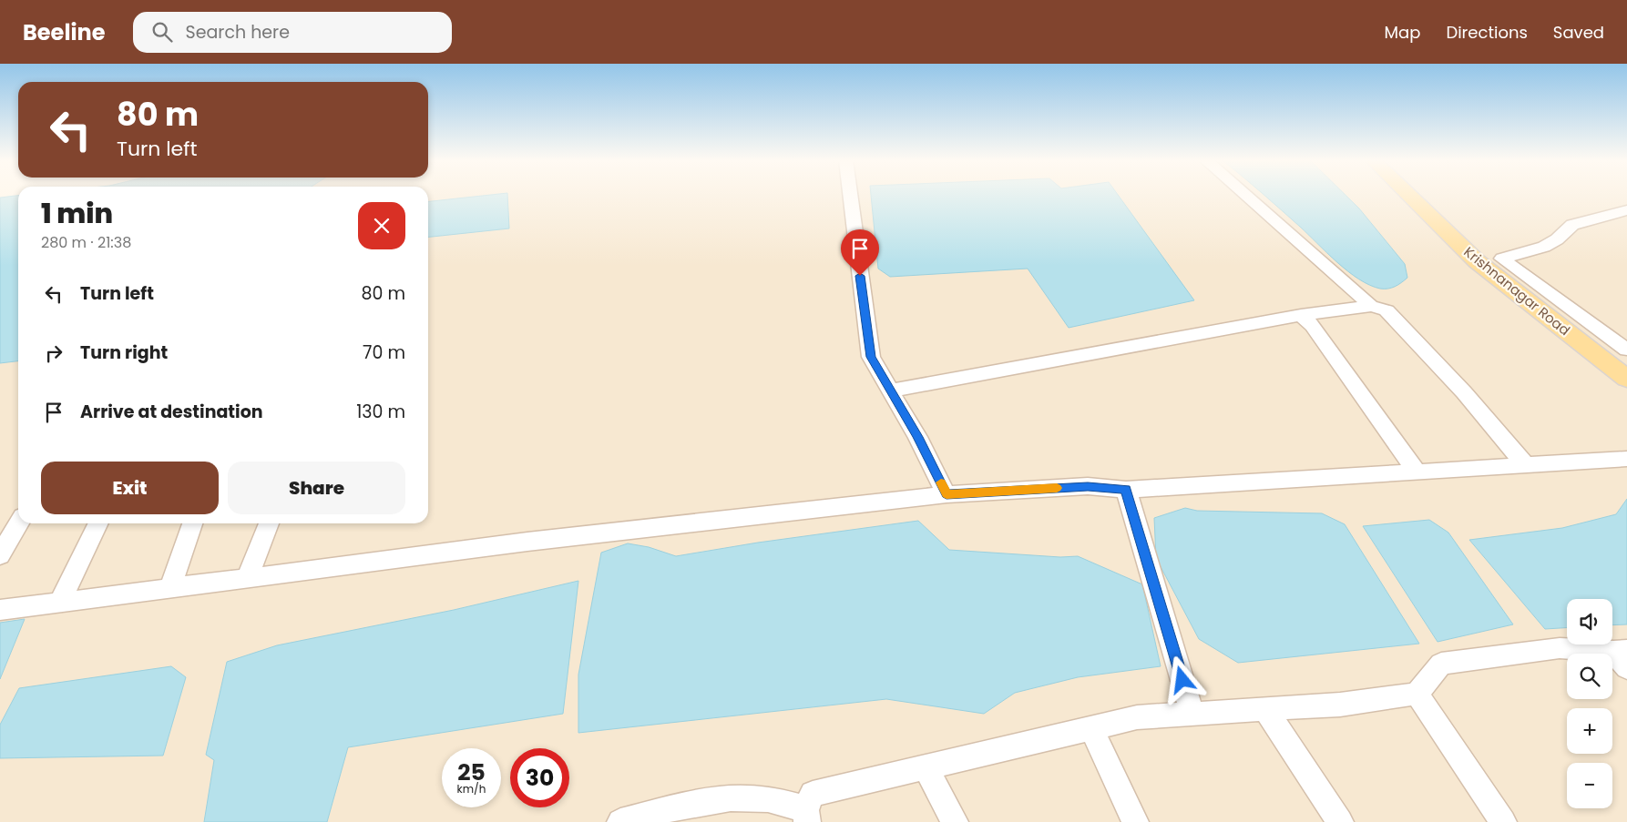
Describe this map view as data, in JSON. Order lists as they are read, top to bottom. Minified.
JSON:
{"streets":{"main road":["Krishnanagar Road"]},"page":{"header":"Beeline","search":"Search here","nav":["Map","Directions","Saved"],"turn":["80 m","Turn left"],"heading":["1 min","280 m · 21:38"],"list":[{"name":"Turn left","value":"80 m"},{"name":"Turn right","value":"70 m"},{"name":"Arrive at destination","value":"130 m"}],"buttons":["Exit","Share"],"map_buttons":["+","−"],"speed":"25 km/h","limit":"30"}}
